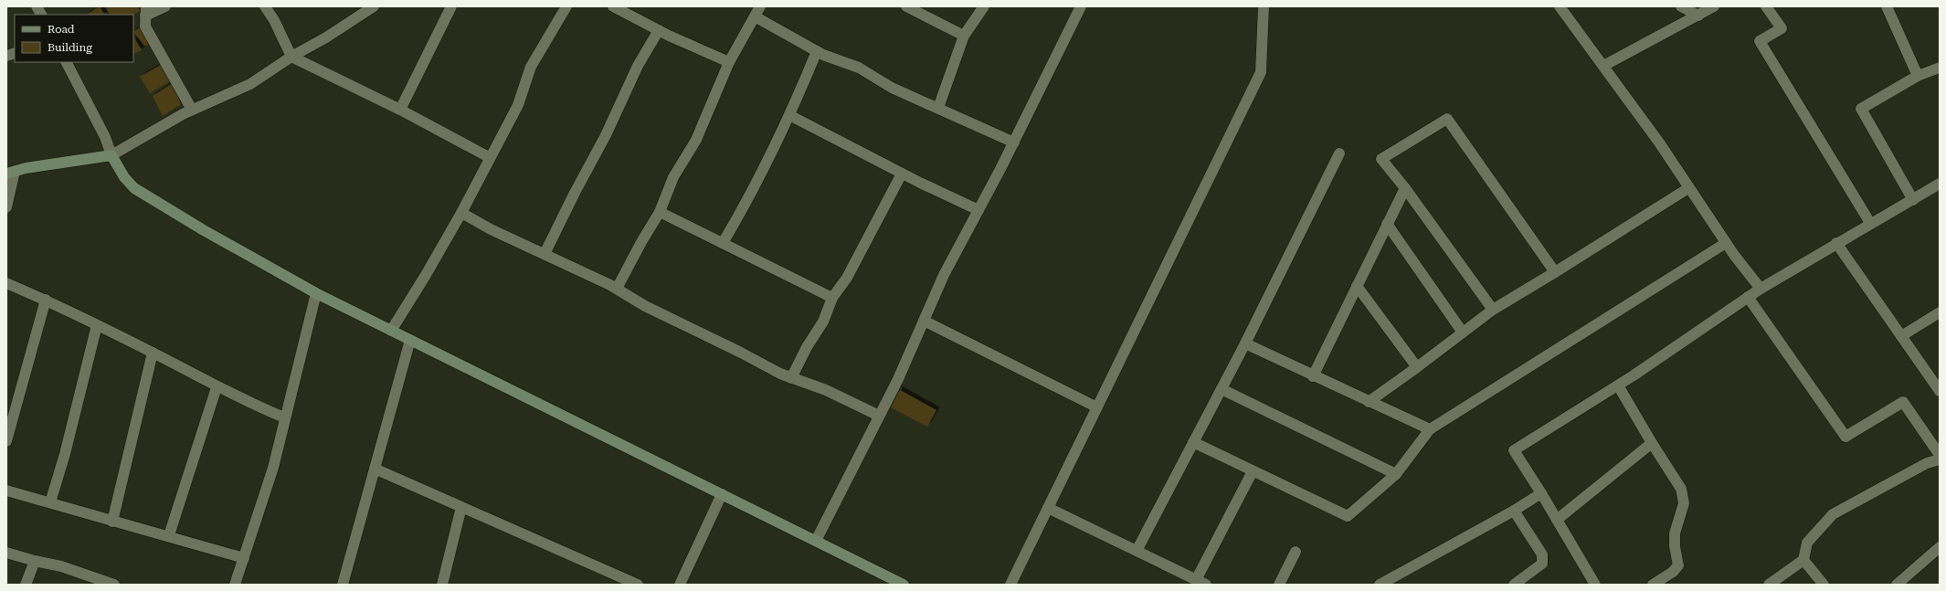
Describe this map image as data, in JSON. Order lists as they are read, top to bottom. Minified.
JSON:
{"legend":["Road","Building"]}
